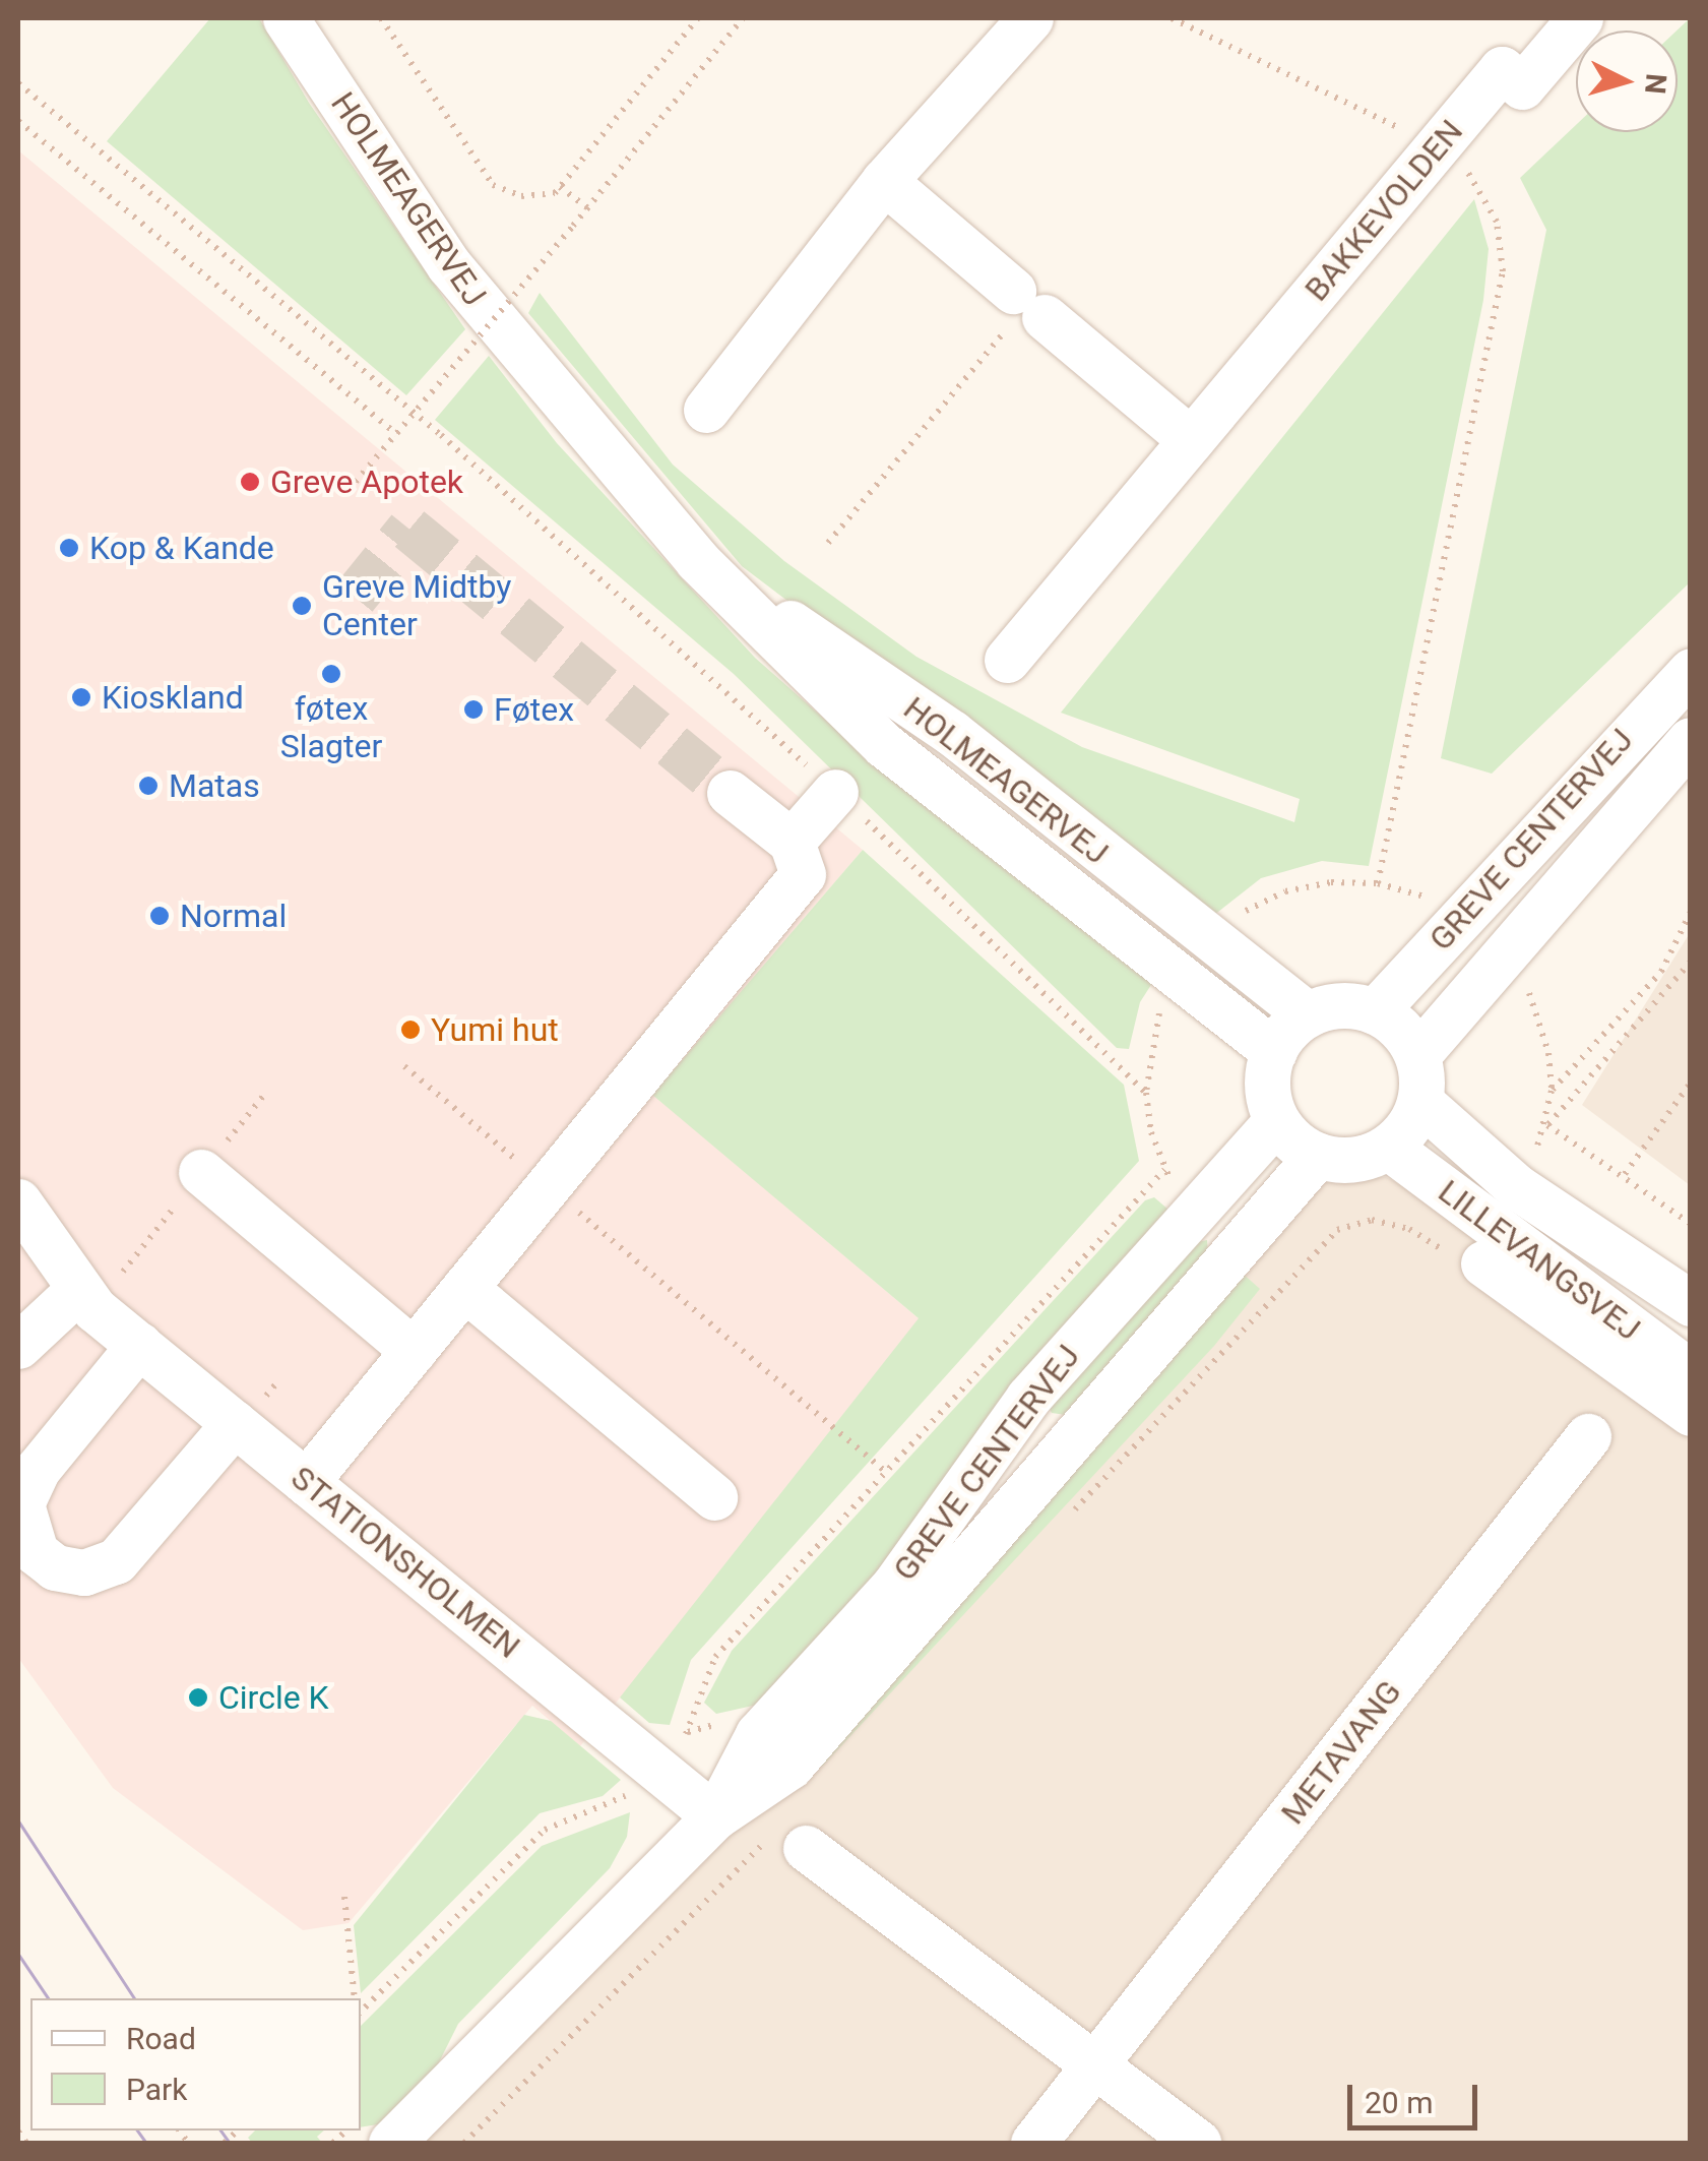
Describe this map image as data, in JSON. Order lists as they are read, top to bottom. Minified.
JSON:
{"streets":{"street":["HOLMEAGERVEJ","BAKKEVOLDEN","GREVE CENTERVEJ","LILLEVANGSVEJ","STATIONSHOLMEN","METAVANG"]},"crossings":[["HOLMEAGERVEJ","GREVE CENTERVEJ"],["HOLMEAGERVEJ","LILLEVANGSVEJ"],["GREVE CENTERVEJ","LILLEVANGSVEJ"],["GREVE CENTERVEJ","STATIONSHOLMEN"]],"places":["Greve Apotek","Kop & Kande","Greve Midtby Center","føtex Slagter","Kioskland","Føtex","Matas","Normal","Yumi hut","Circle K"],"legend":["Road","Park"],"scale_bar":"20 m","north":"right"}
